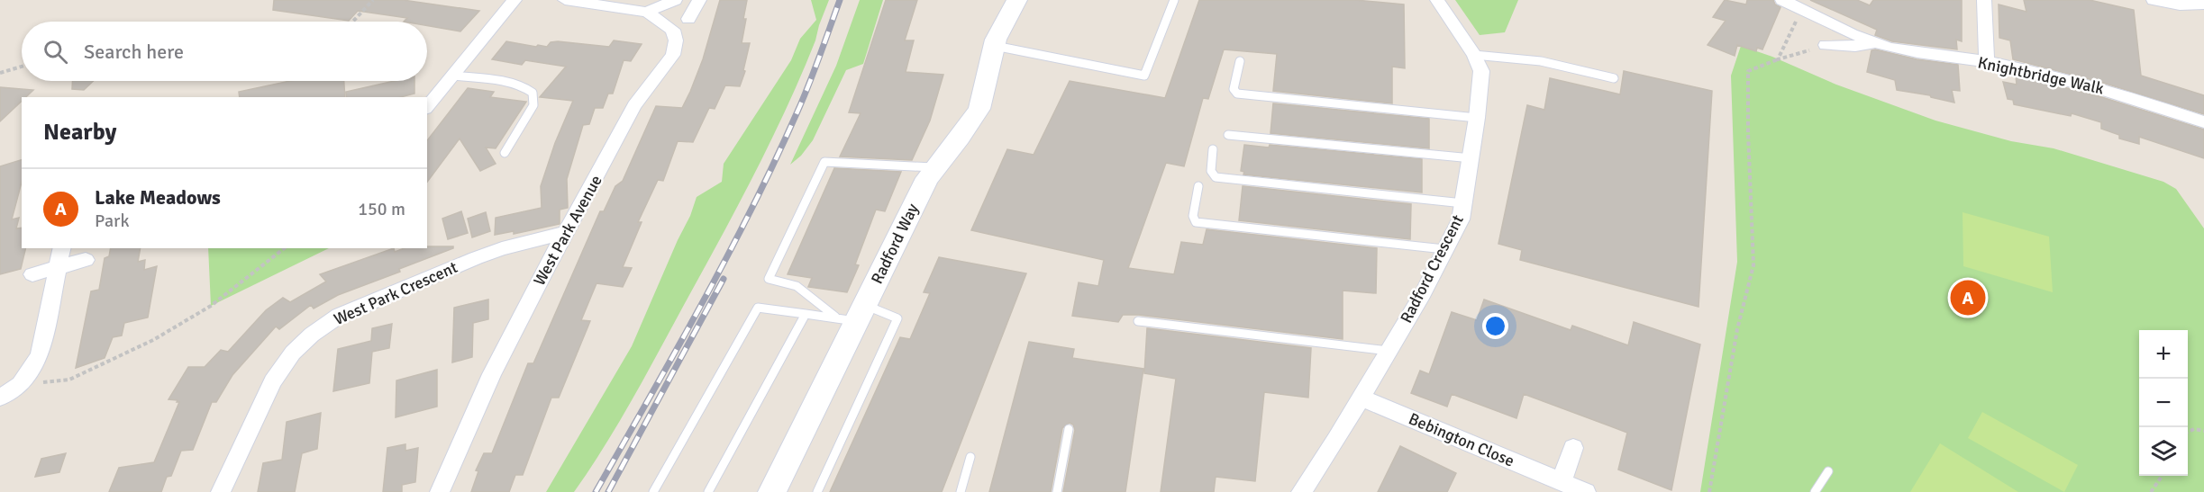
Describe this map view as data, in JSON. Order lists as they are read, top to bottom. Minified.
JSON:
{"streets":{"street":["Knightbridge Walk","West Park Avenue","Radford Way","Radford Crescent","West Park Crescent","Bebington Close"]},"crossings":[["West Park Avenue","West Park Crescent"],["Radford Crescent","Bebington Close"]],"page":{"search":"Search here","heading":"Nearby","list":[{"mark":"A","name":"Lake Meadows","note":"Park","value":"150 m"}],"pins":"A","map_buttons":["+","−"]}}
